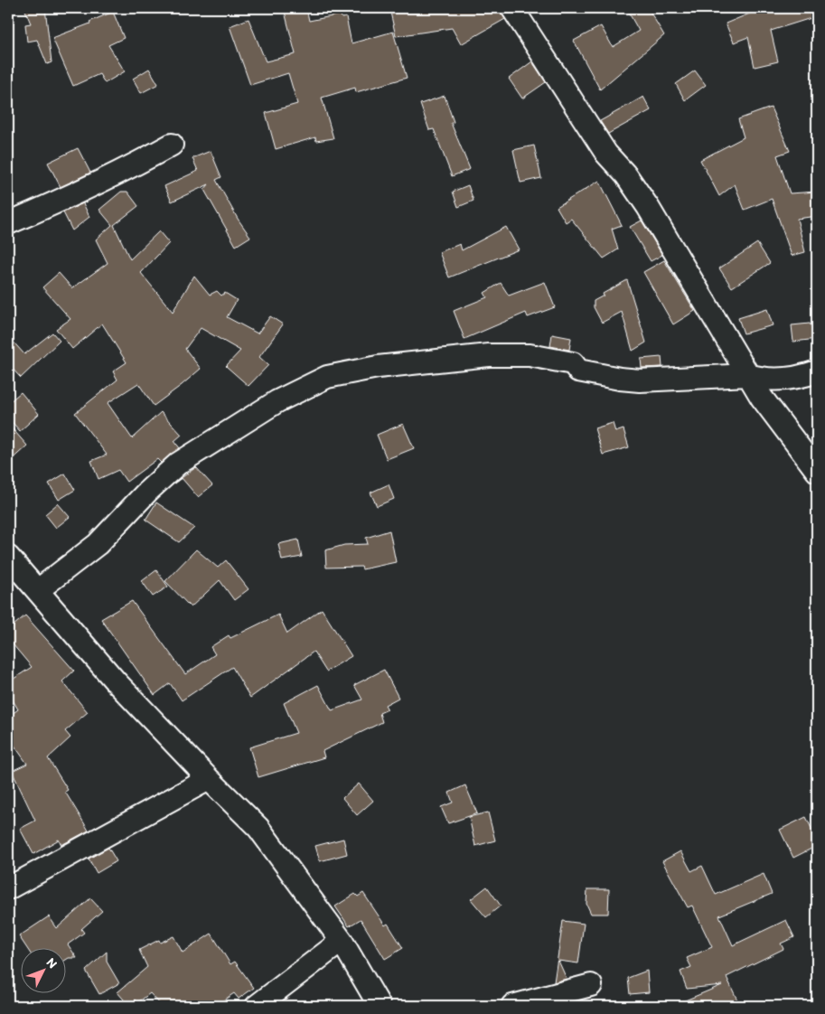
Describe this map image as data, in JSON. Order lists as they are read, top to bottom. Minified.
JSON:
{"north":"top right"}
